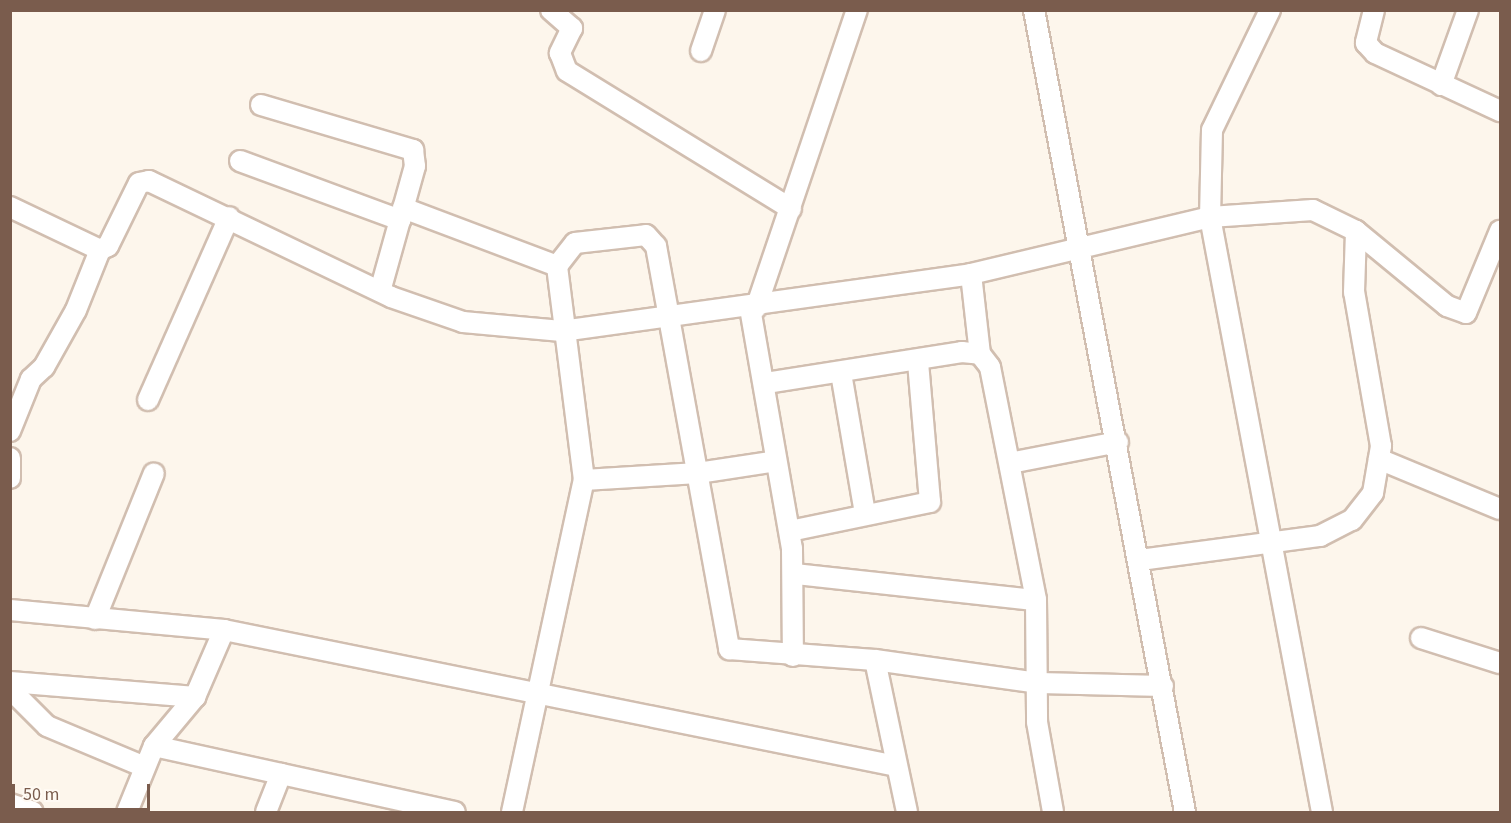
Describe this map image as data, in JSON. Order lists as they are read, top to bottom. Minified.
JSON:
{"scale_bar":"50 m"}
